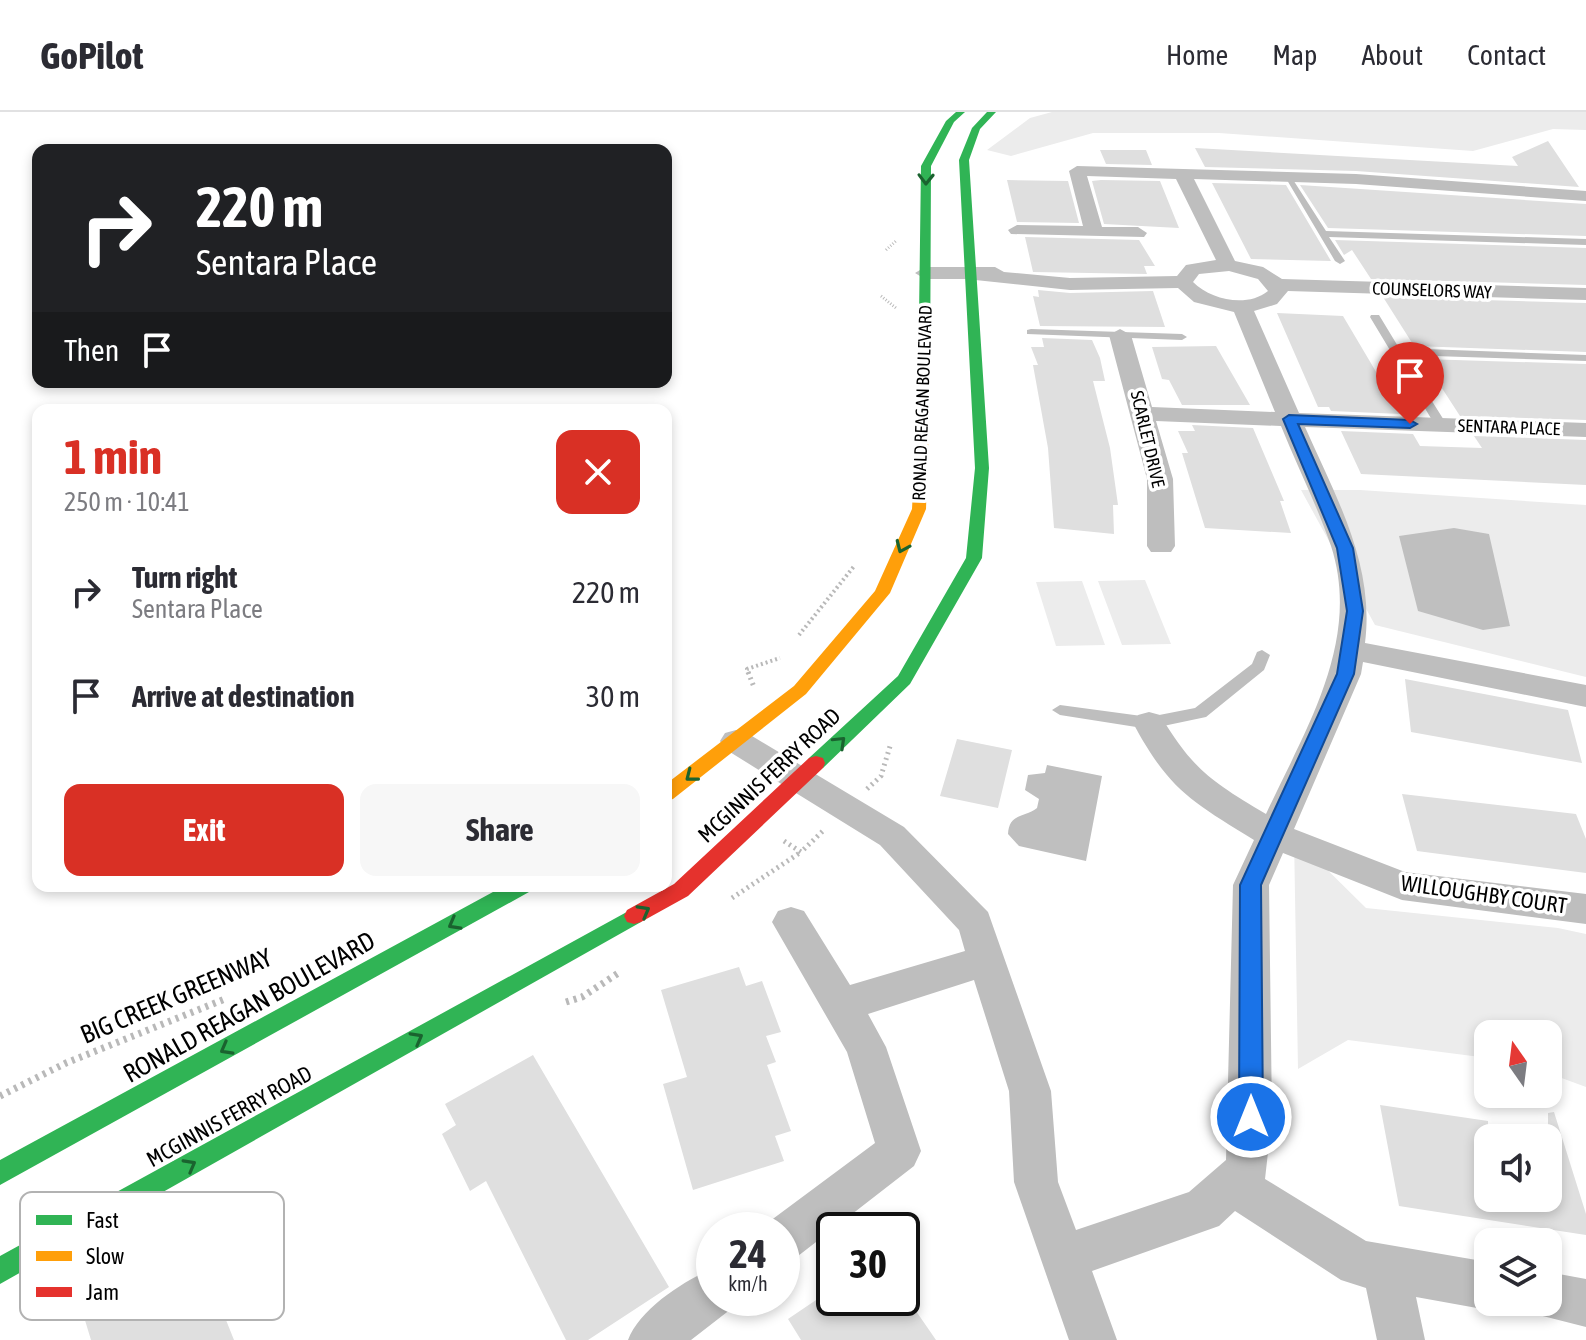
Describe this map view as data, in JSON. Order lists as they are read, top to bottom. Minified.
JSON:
{"streets":{"main road":["RONALD REAGAN BOULEVARD","MCGINNIS FERRY ROAD"],"street":["COUNSELORS WAY","SENTARA PLACE","SCARLET DRIVE","WILLOUGHBY COURT"],"path":["BIG CREEK GREENWAY"]},"crossings":[["SENTARA PLACE","SCARLET DRIVE"]],"one_way":["RONALD REAGAN BOULEVARD","MCGINNIS FERRY ROAD"],"legend":["Fast","Slow","Jam"],"north":"top","page":{"header":"GoPilot","nav":["Home","Map","About","Contact"],"turn":["220 m","Sentara Place"],"then":"Then","heading":["1 min","250 m · 10:41"],"list":[{"name":"Turn right","note":"Sentara Place","value":"220 m"},{"name":"Arrive at destination","value":"30 m"}],"buttons":["Exit","Share"],"speed":"24 km/h","limit":"30"}}
